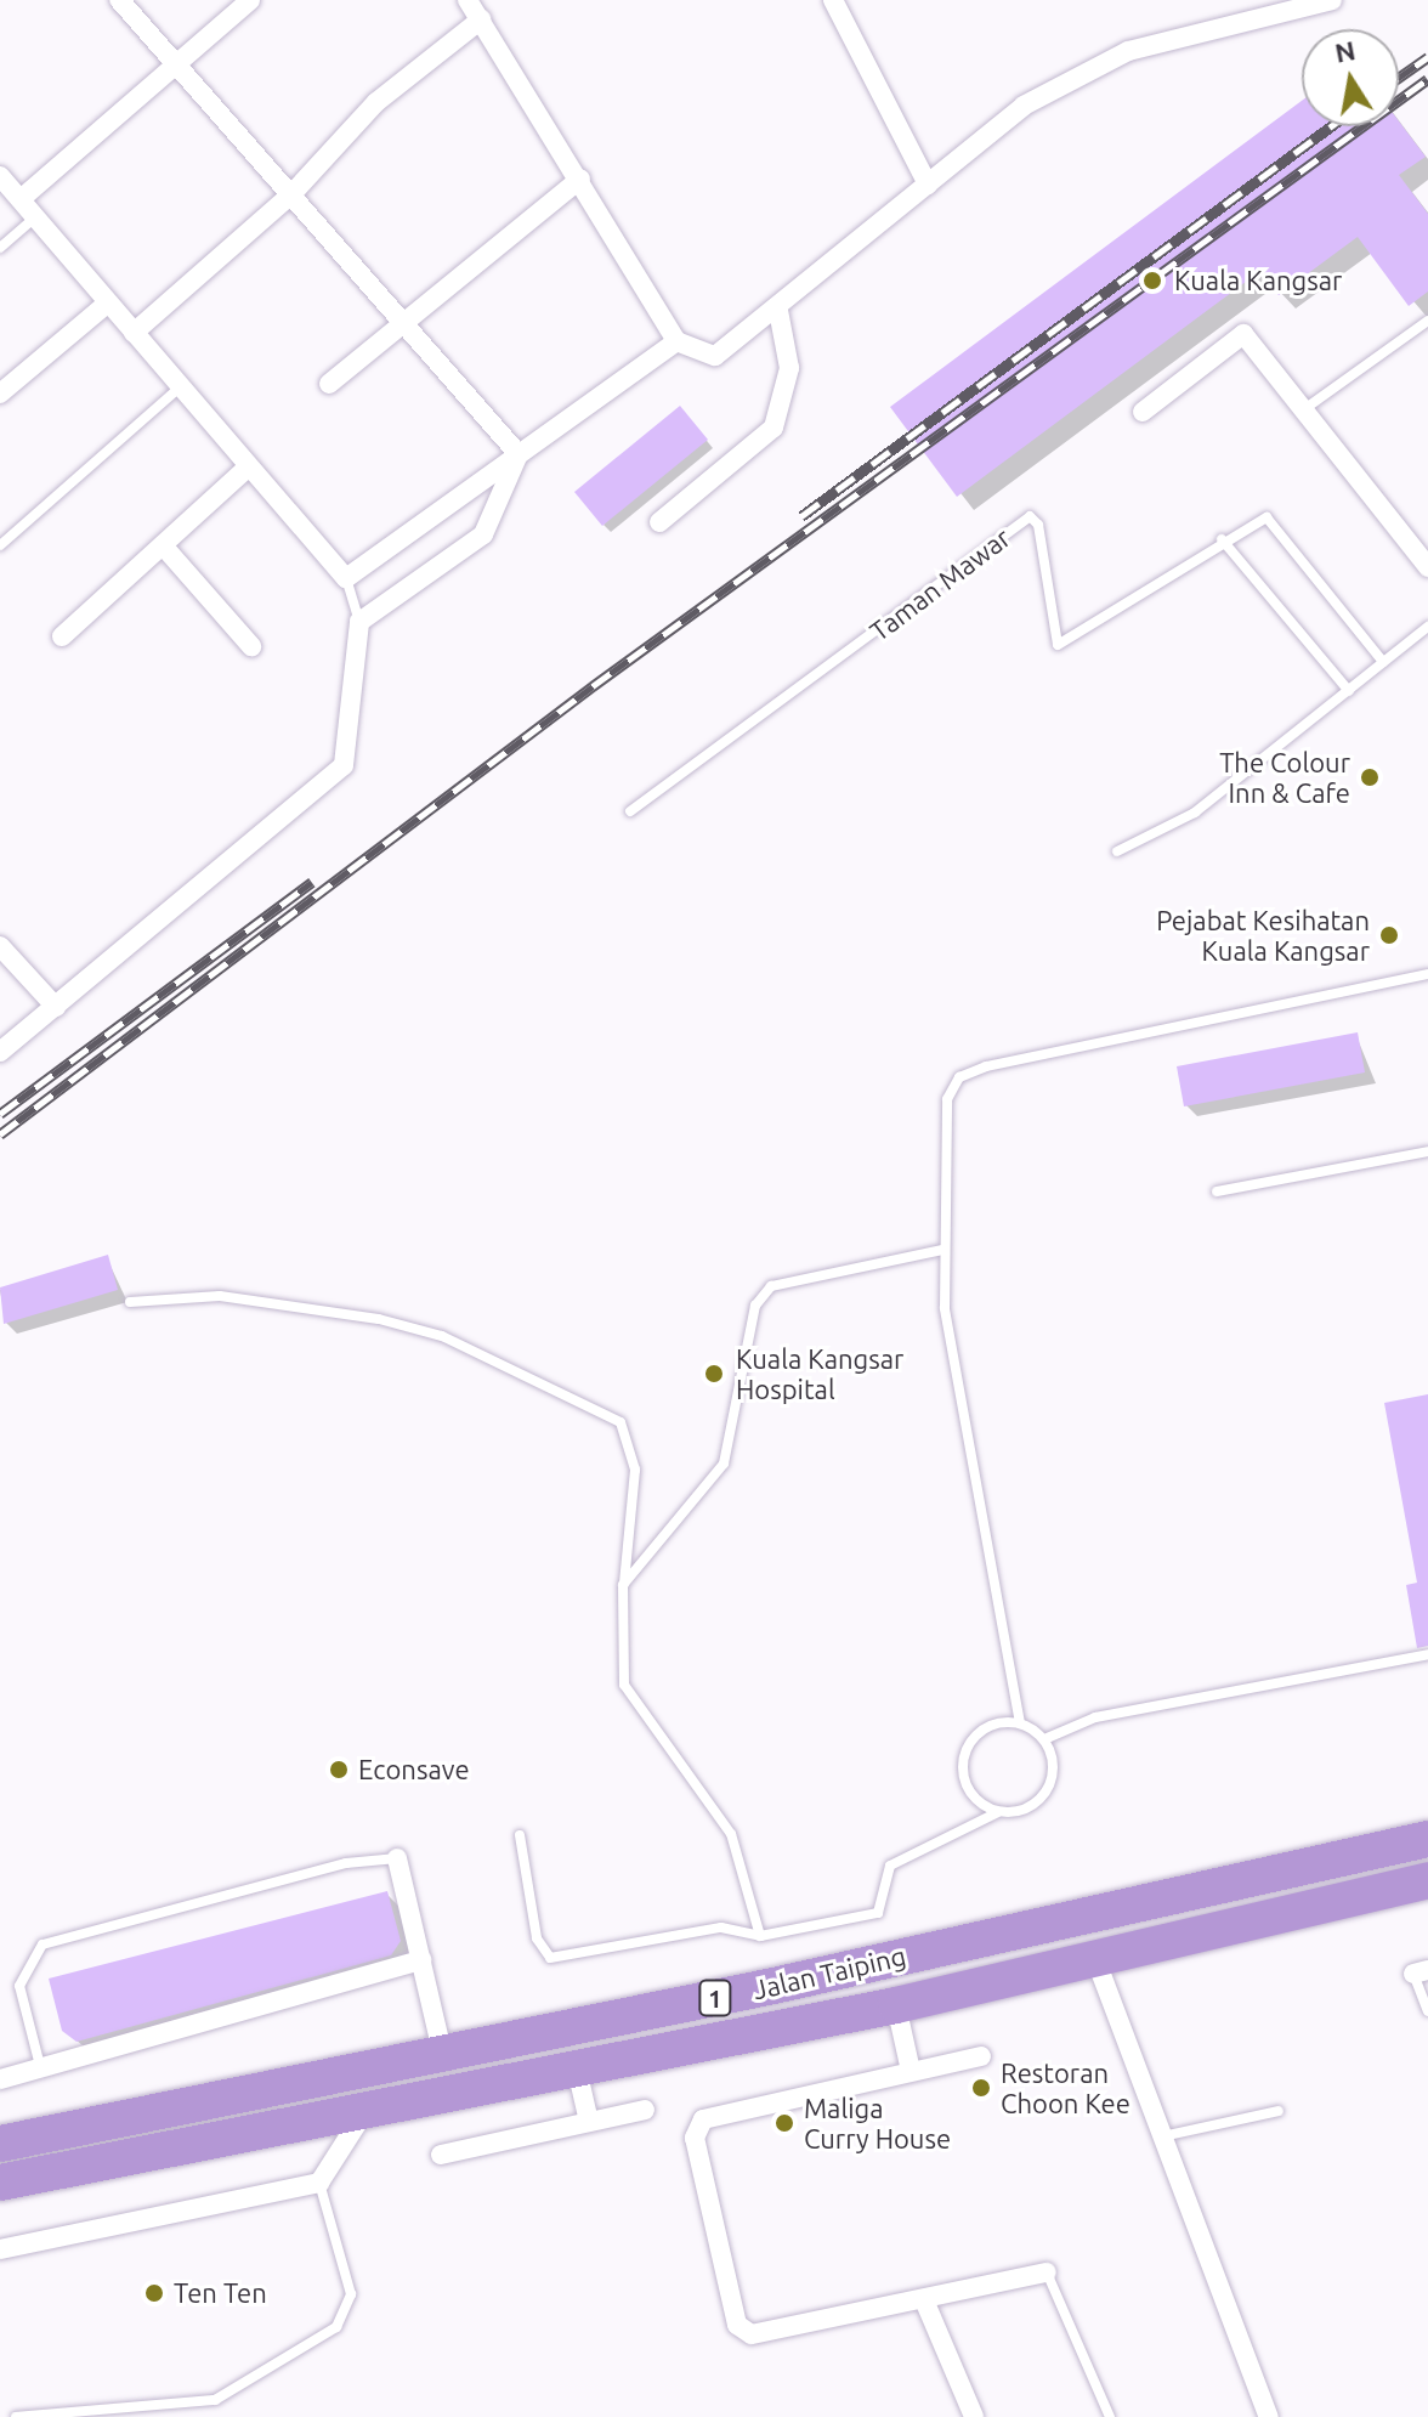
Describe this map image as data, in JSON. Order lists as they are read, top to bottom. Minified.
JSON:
{"streets":{"highway":["Jalan Taiping","1"],"lane":["Taman Mawar"]},"places":["Kuala Kangsar","The Colour Inn & Cafe","Pejabat Kesihatan Kuala Kangsar","Kuala Kangsar Hospital","Econsave","Restoran Choon Kee","Maliga Curry House","Ten Ten"],"north":"top"}
